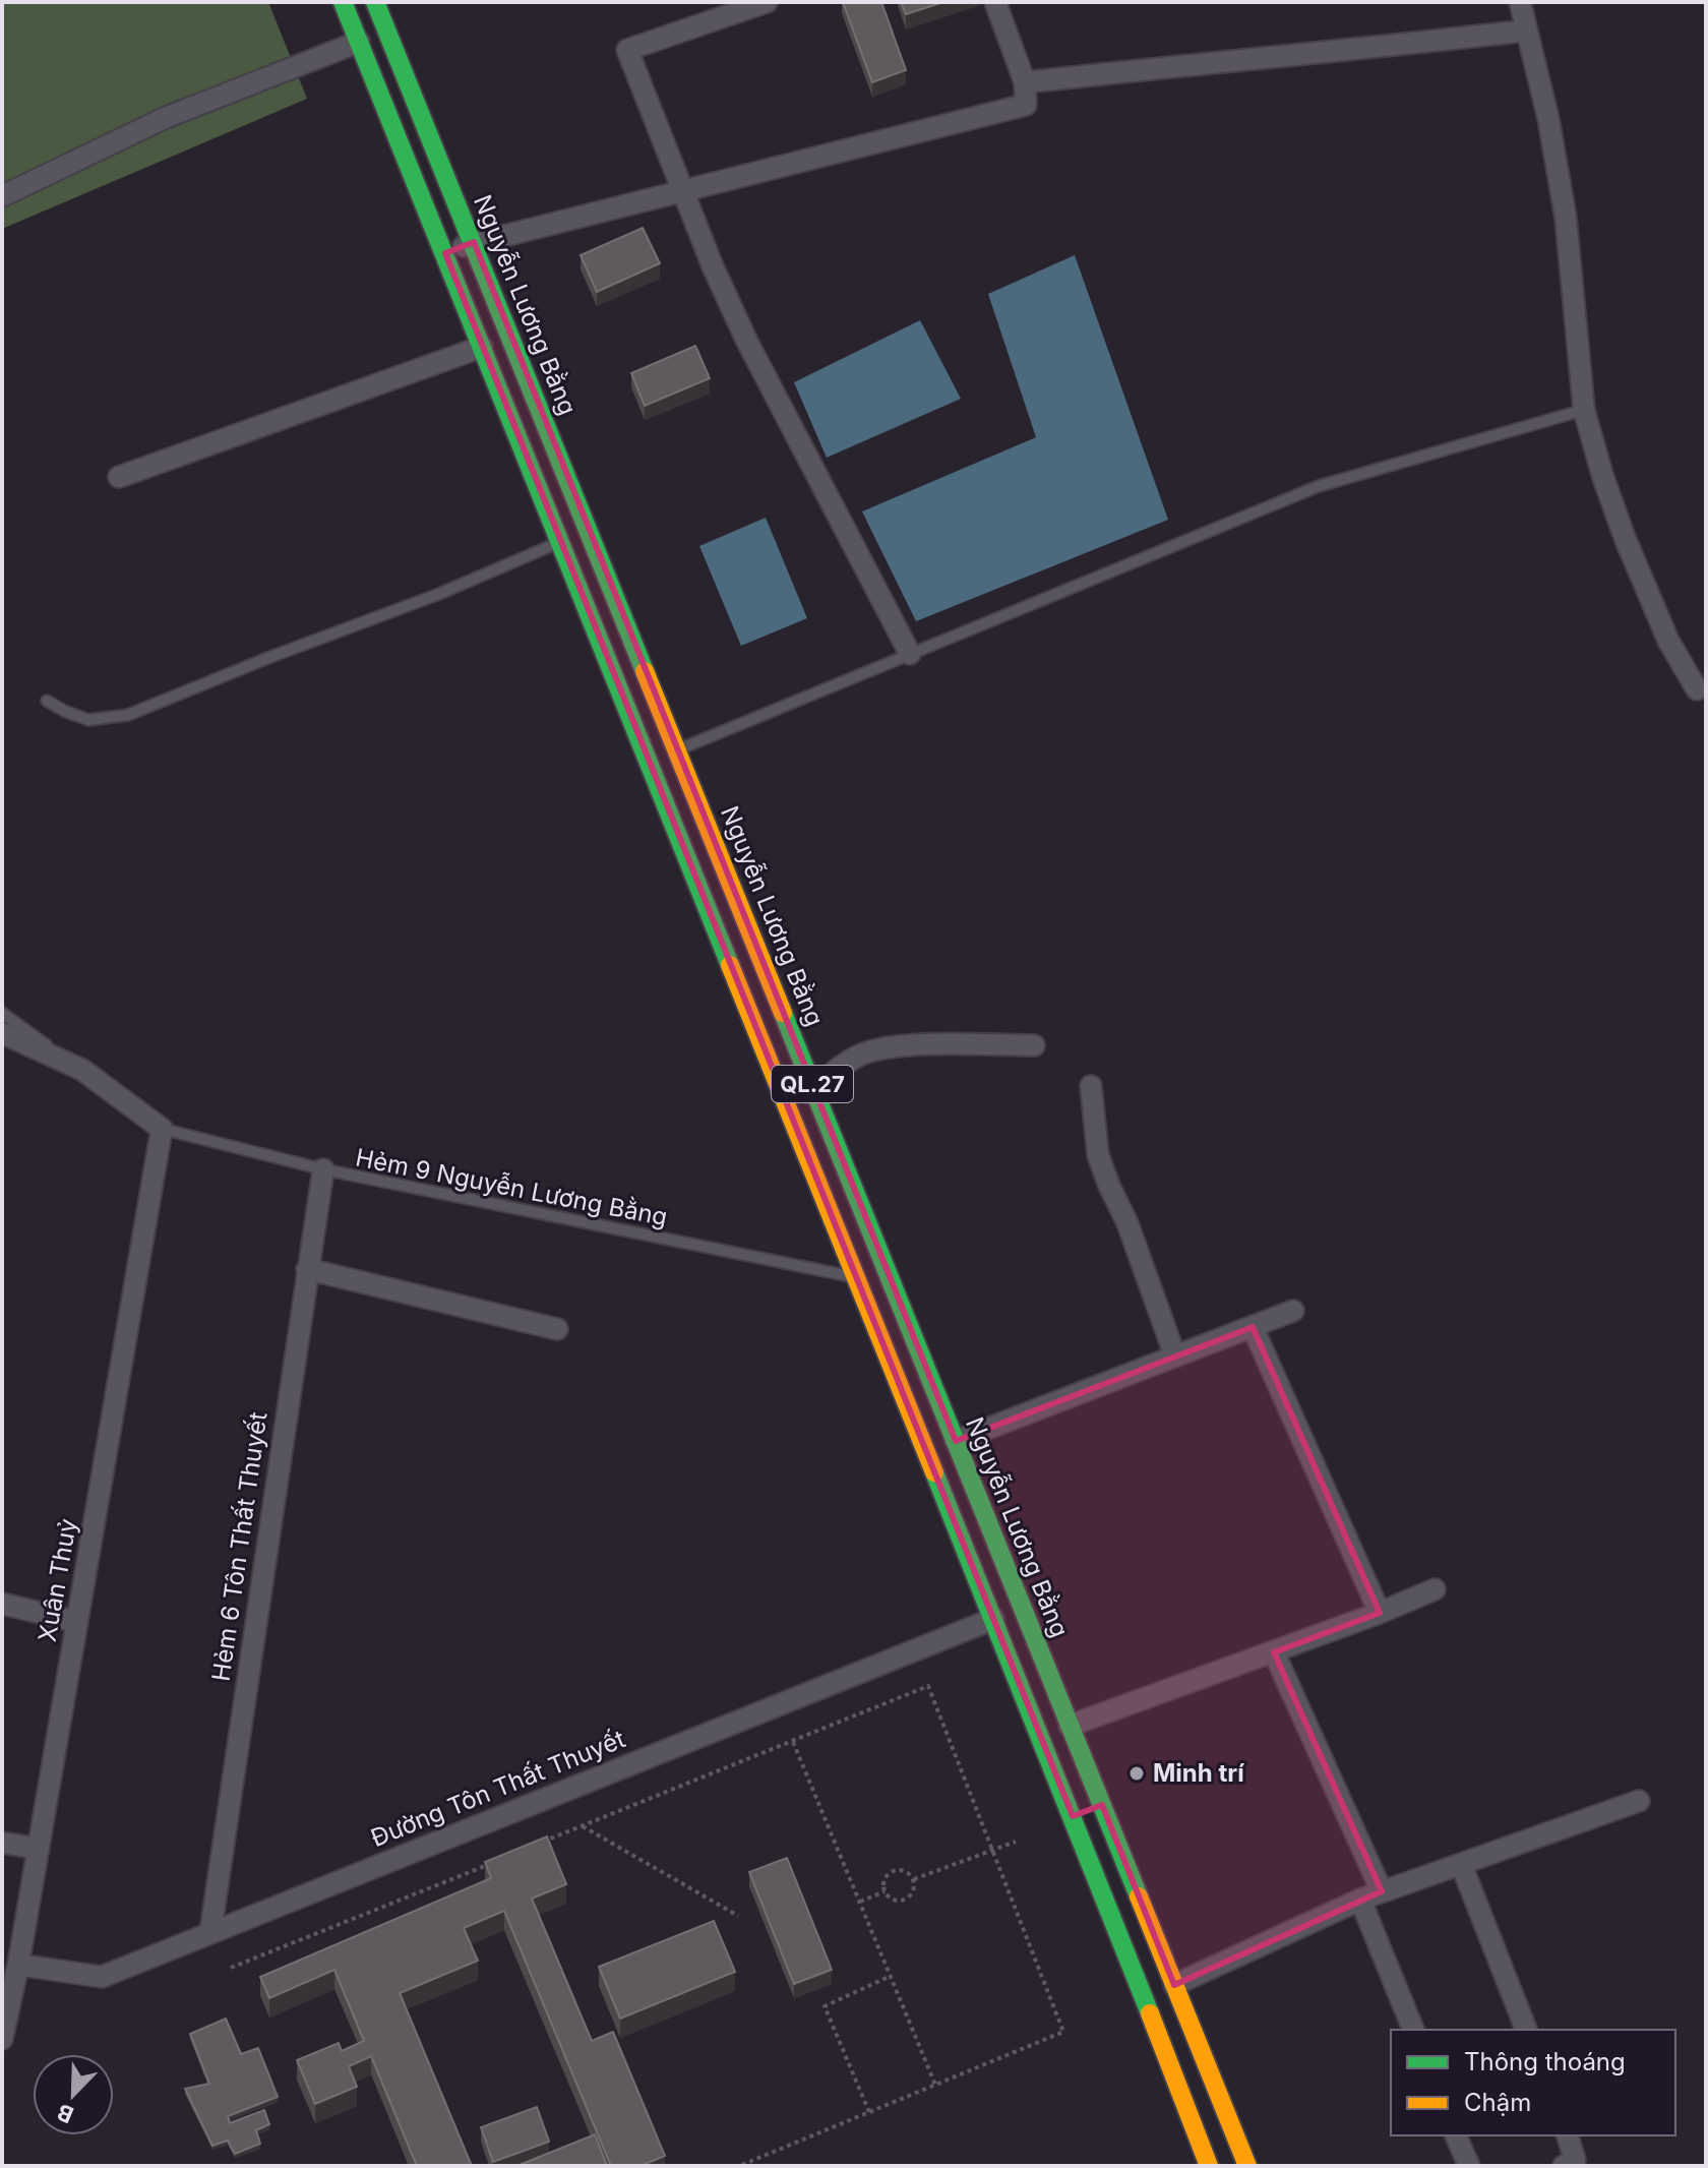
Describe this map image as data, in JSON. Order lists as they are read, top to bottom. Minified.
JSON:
{"streets":{"main road":["Nguyễn Lương Bằng","QL.27"],"street":["Hẻm 6 Tôn Thất Thuyết","Xuân Thuỷ","Đường Tôn Thất Thuyết"],"lane":["Hẻm 9 Nguyễn Lương Bằng"]},"crossings":[["QL.27","Hẻm 9 Nguyễn Lương Bằng"],["QL.27","Đường Tôn Thất Thuyết"],["Hẻm 9 Nguyễn Lương Bằng","Hẻm 6 Tôn Thất Thuyết"],["Hẻm 9 Nguyễn Lương Bằng","Xuân Thuỷ"],["Hẻm 6 Tôn Thất Thuyết","Đường Tôn Thất Thuyết"],["Xuân Thuỷ","Đường Tôn Thất Thuyết"]],"places":["Minh trí"],"legend":["Thông thoáng","Chậm"],"north":"bottom left"}
